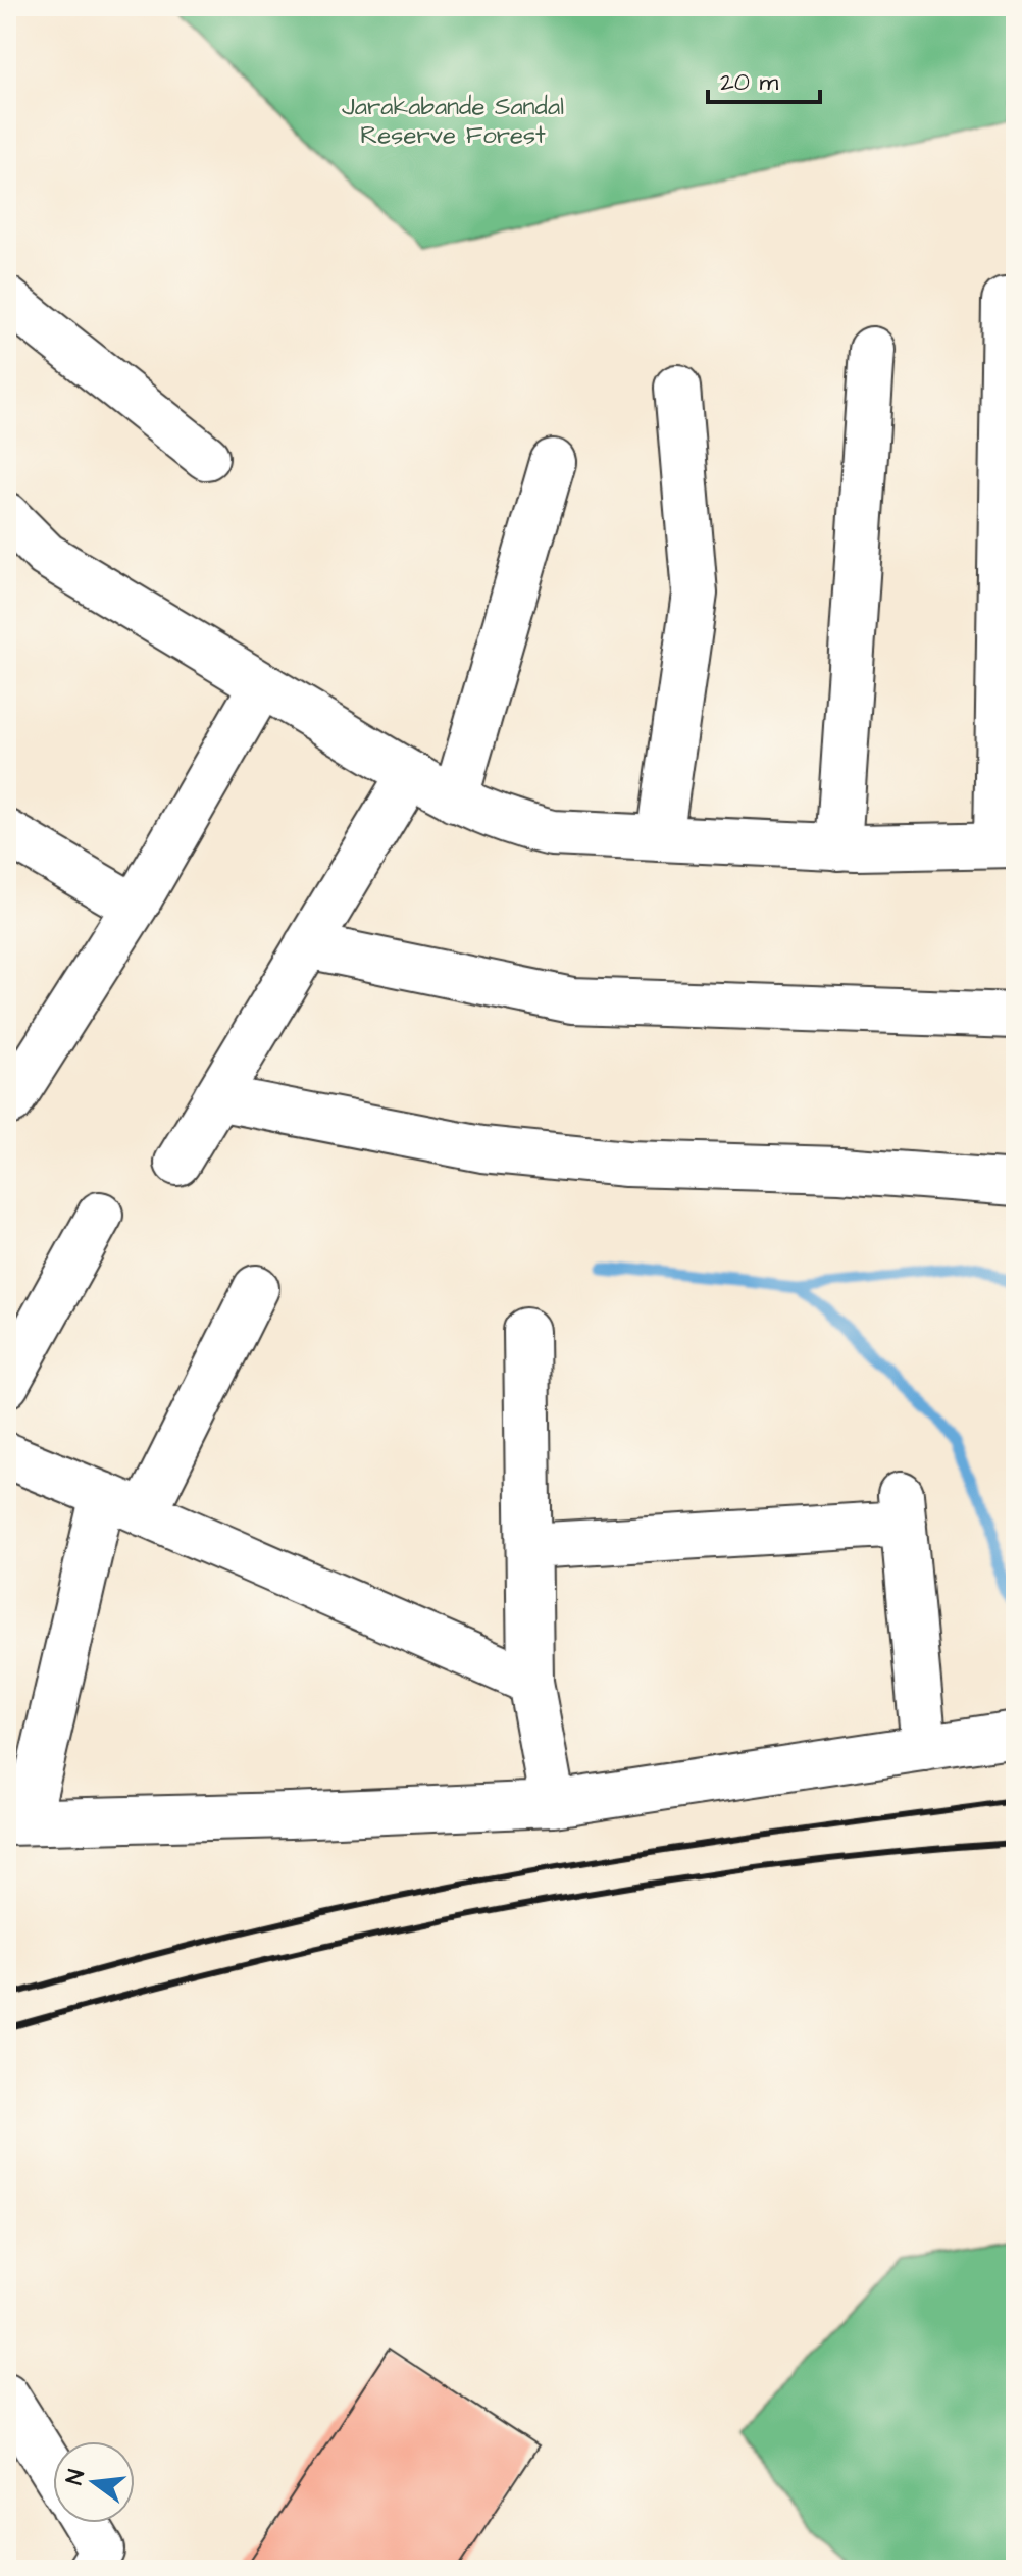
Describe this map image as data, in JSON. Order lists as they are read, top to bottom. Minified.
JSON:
{"parks":["Jarakabande Sandal Reserve Forest"],"scale_bar":"20 m","north":"left"}
